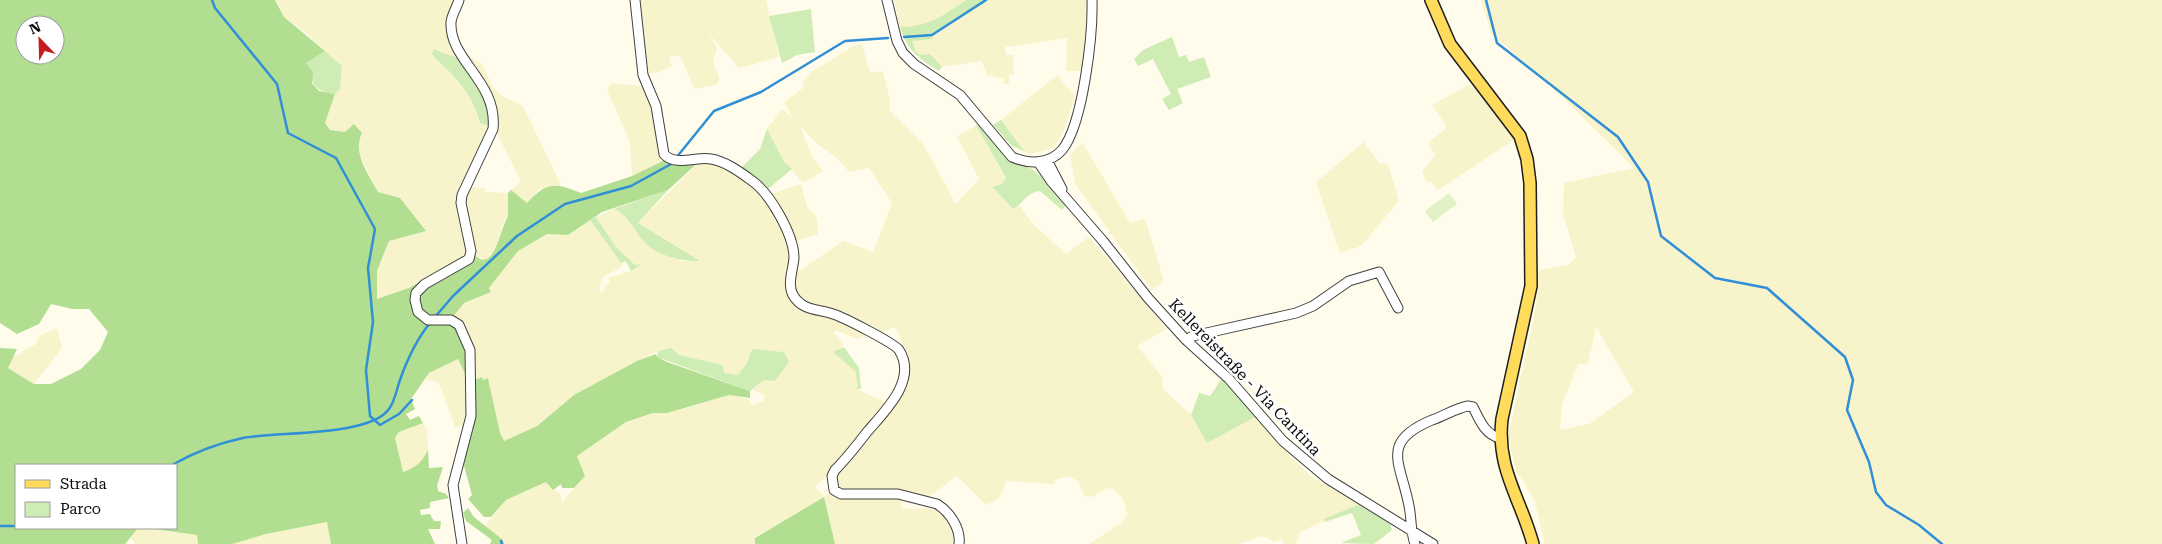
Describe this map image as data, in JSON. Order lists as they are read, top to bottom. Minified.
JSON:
{"streets":{"street":["Kellereistraße - Via Cantina"]},"legend":["Strada","Parco"],"north":"top left"}
